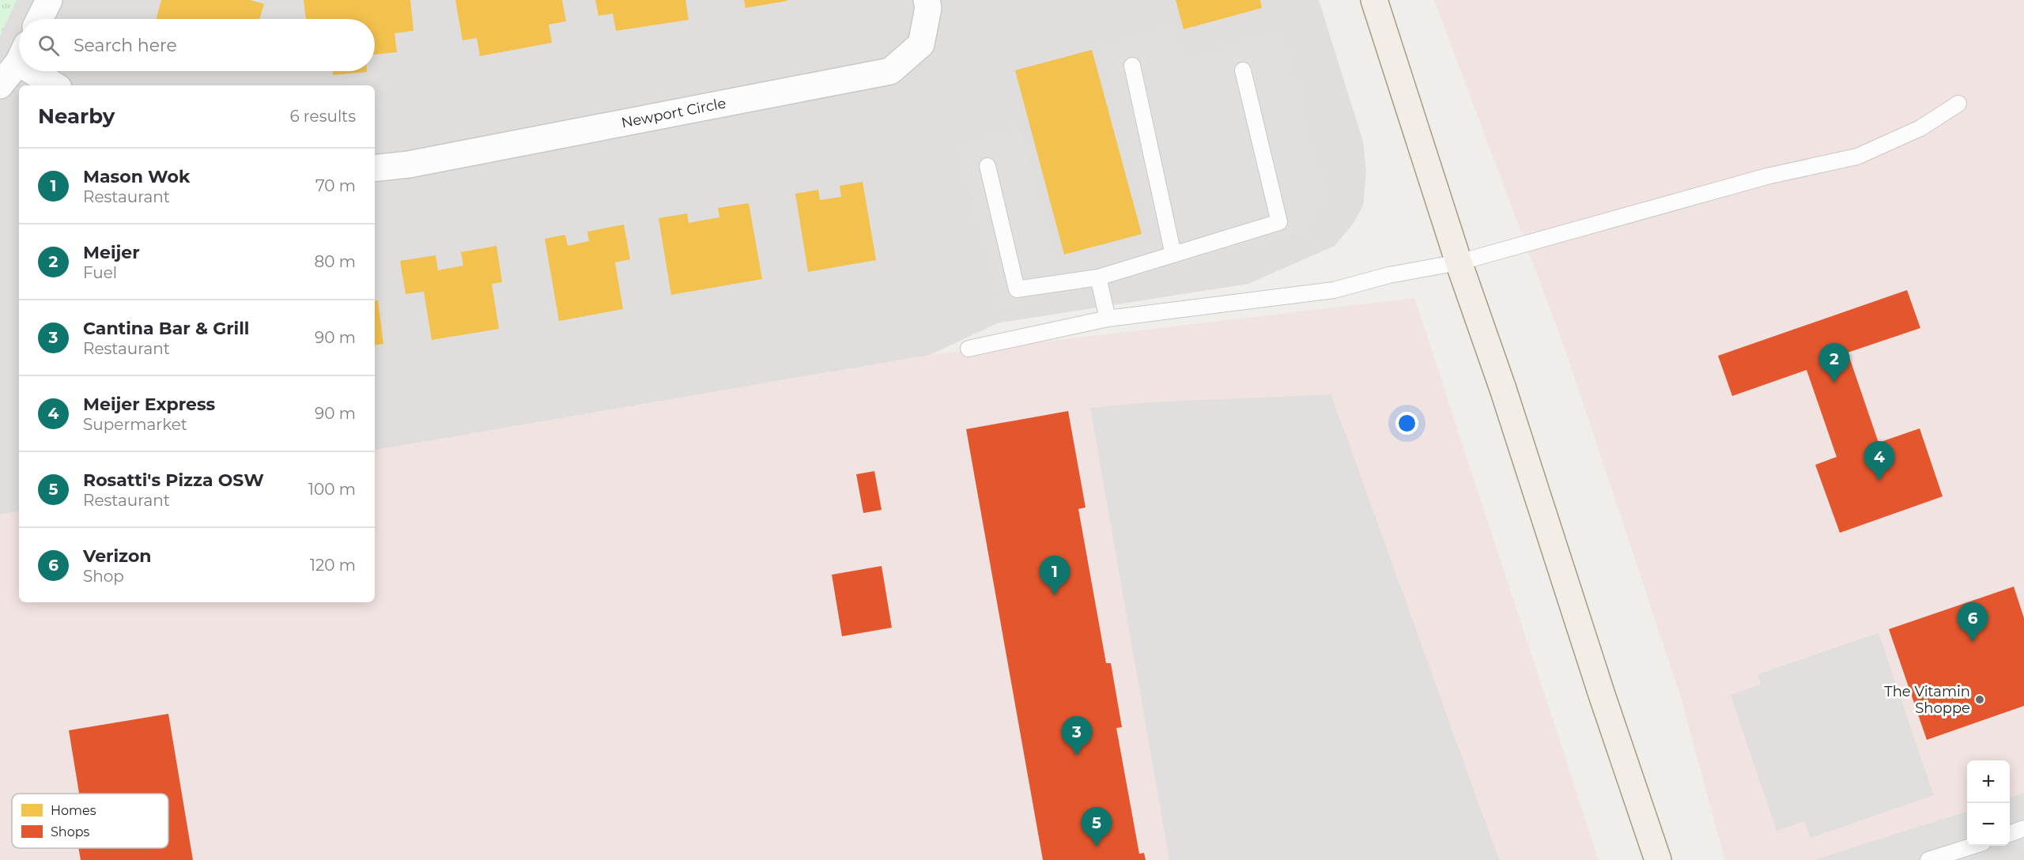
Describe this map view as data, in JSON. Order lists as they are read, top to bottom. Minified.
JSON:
{"streets":{"street":["Newport Circle"]},"places":["The Vitamin Shoppe"],"legend":["Homes","Shops"],"page":{"search":"Search here","heading":["Nearby","6 results"],"list":[{"mark":"1","name":"Mason Wok","note":"Restaurant","value":"70 m"},{"mark":"2","name":"Meijer","note":"Fuel","value":"80 m"},{"mark":"3","name":"Cantina Bar & Grill","note":"Restaurant","value":"90 m"},{"mark":"4","name":"Meijer Express","note":"Supermarket","value":"90 m"},{"mark":"5","name":"Rosatti's Pizza OSW","note":"Restaurant","value":"100 m"},{"mark":"6","name":"Verizon","note":"Shop","value":"120 m"}],"pins":["2","4","1","6","3","5"],"map_buttons":["+","−"]}}
